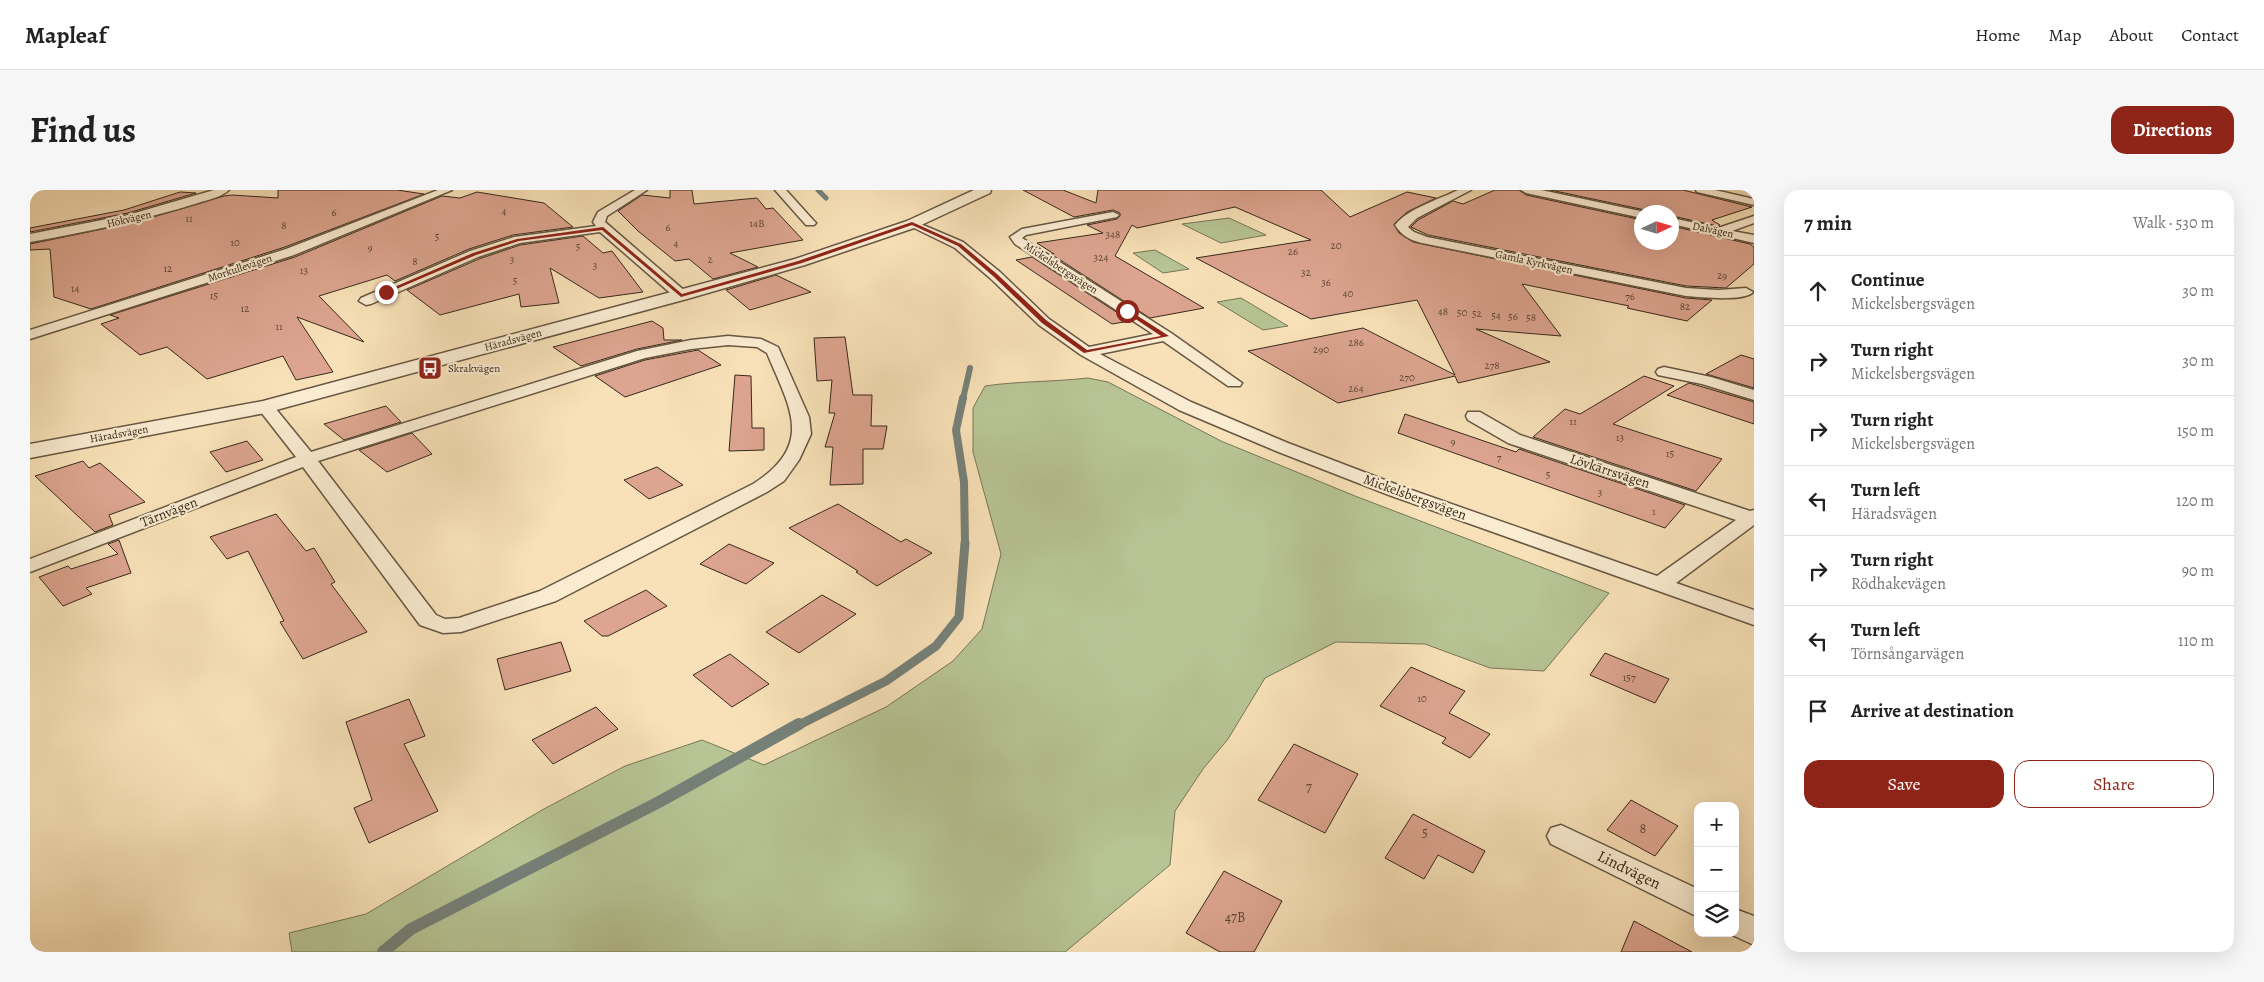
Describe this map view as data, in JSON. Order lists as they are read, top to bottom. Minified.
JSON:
{"streets":{"street":["Hökvägen","Dalvägen","Gamla Kyrkvägen","Morkullevägen","Mickelsbergsvägen","Häradsvägen","Lövkärrsvägen","Tärnvägen","Lindvägen"]},"crossings":[["Mickelsbergsvägen","Häradsvägen"],["Mickelsbergsvägen","Lövkärrsvägen"]],"places":{"bus stop":["Skrakvägen"]},"house_numbers":["4","6","11","14B","8","6","348","5","10","4","20","5","9","26","324","3","2","8","3","12","13","32","29","5","36","14","40","15","76","82","12","48","50","52","54","56","58","11","286","290","278","270","264","11","13","9","15","7","5","3","1","157","10","7","8","5","47B"],"north":"right","page":{"header":"Mapleaf","nav":["Home","Map","About","Contact"],"title":"Find us","buttons":["Directions",["Save","Share"]],"heading":["7 min","Walk · 530 m"],"list":[["Continue","Mickelsbergsvägen","30 m"],["Turn right","Mickelsbergsvägen","30 m"],["Turn right","Mickelsbergsvägen","150 m"],["Turn left","Häradsvägen","120 m"],["Turn right","Rödhakevägen","90 m"],["Turn left","Törnsångarvägen","110 m"],"Arrive at destination"],"map_buttons":["+","−"]}}
